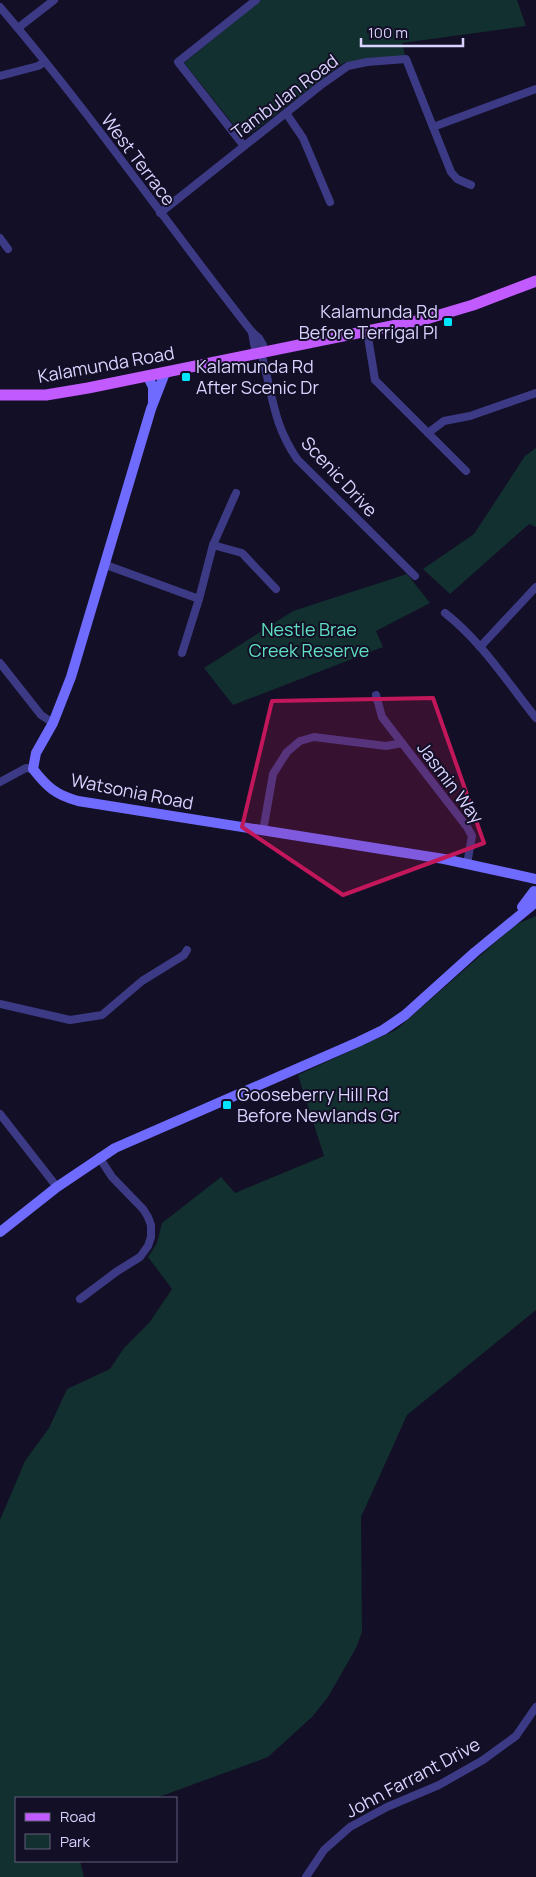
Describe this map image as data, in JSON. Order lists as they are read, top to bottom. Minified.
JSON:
{"streets":{"main road":["Kalamunda Road"],"street":["Tambulan Road","West Terrace","Scenic Drive","Jasmin Way","Watsonia Road","John Farrant Drive"]},"crossings":[["Tambulan Road","West Terrace"],["West Terrace","Kalamunda Road"],["West Terrace","Scenic Drive"],["Kalamunda Road","Scenic Drive"],["Jasmin Way","Watsonia Road"]],"parks":["Nestle Brae Creek Reserve"],"places":{"transit":["Kalamunda Rd Before Terrigal Pl","Kalamunda Rd After Scenic Dr","Gooseberry Hill Rd Before Newlands Gr"]},"legend":["Road","Park"],"scale_bar":"100 m"}
